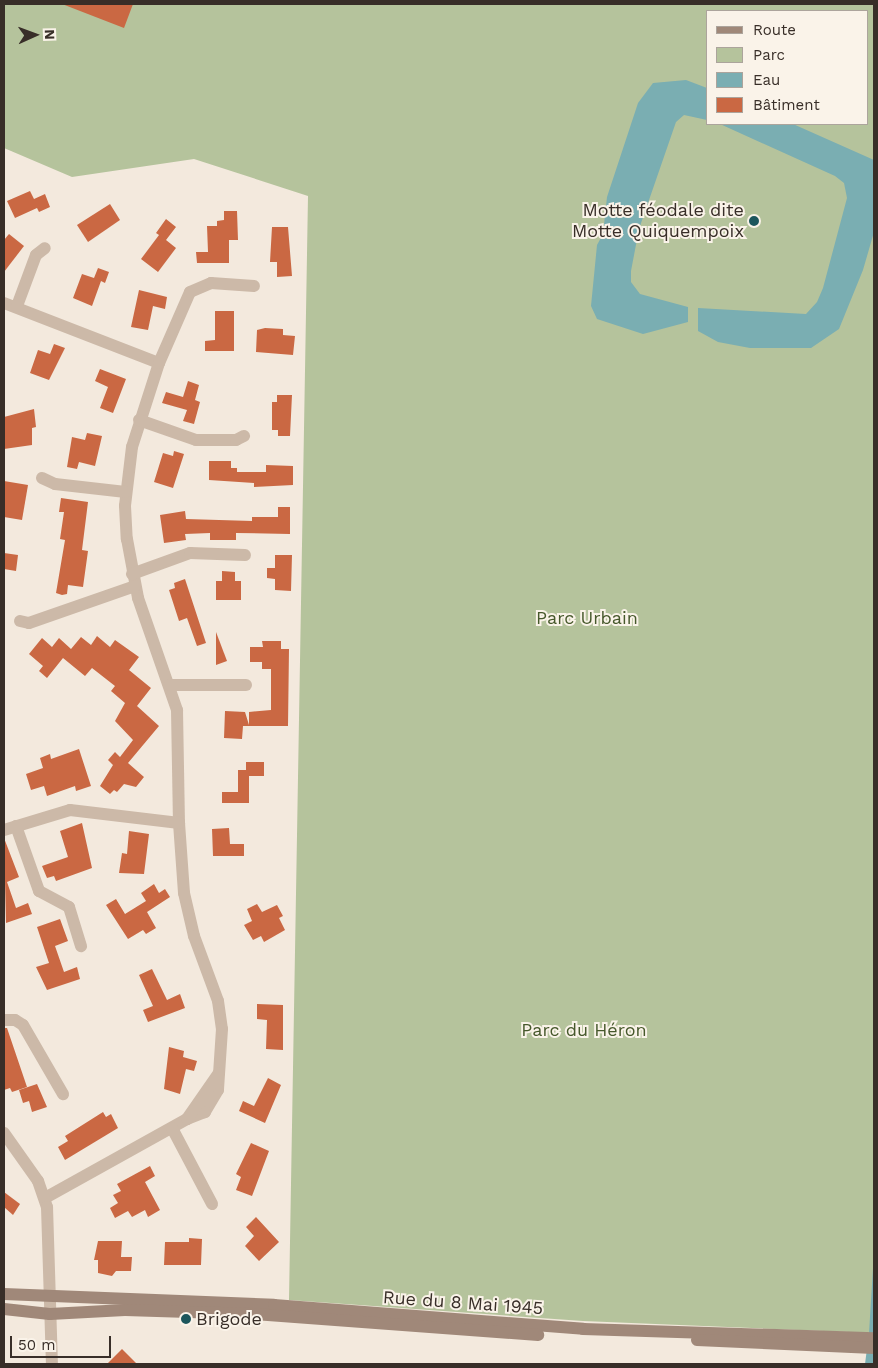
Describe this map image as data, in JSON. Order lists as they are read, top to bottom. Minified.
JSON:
{"streets":{"main road":["Rue du 8 Mai 1945"]},"parks":["Parc Urbain","Parc du Héron"],"places":["Motte féodale dite Motte Quiquempoix","Brigode"],"legend":["Route","Parc","Eau","Bâtiment"],"scale_bar":"50 m","north":"right"}
